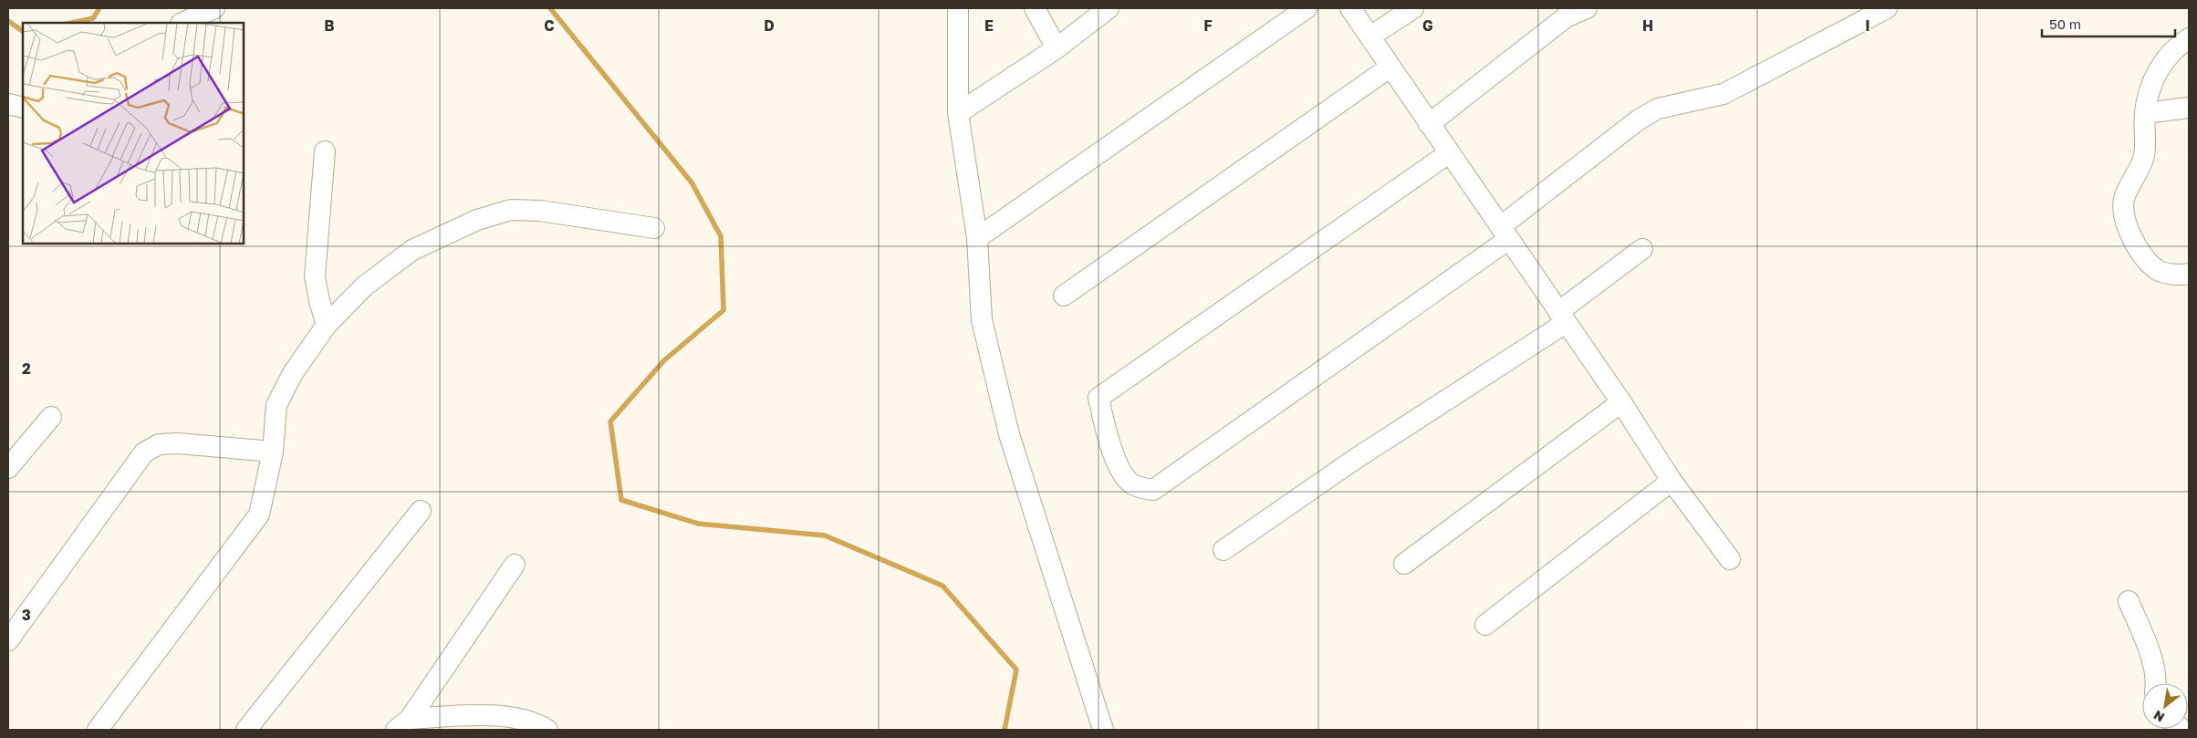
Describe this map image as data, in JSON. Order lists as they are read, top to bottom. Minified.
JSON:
{"scale_bar":"50 m","north":"bottom left","grid":{"columns":["B","C","D","E","F","G","H","I"],"rows":["2","3"]}}
